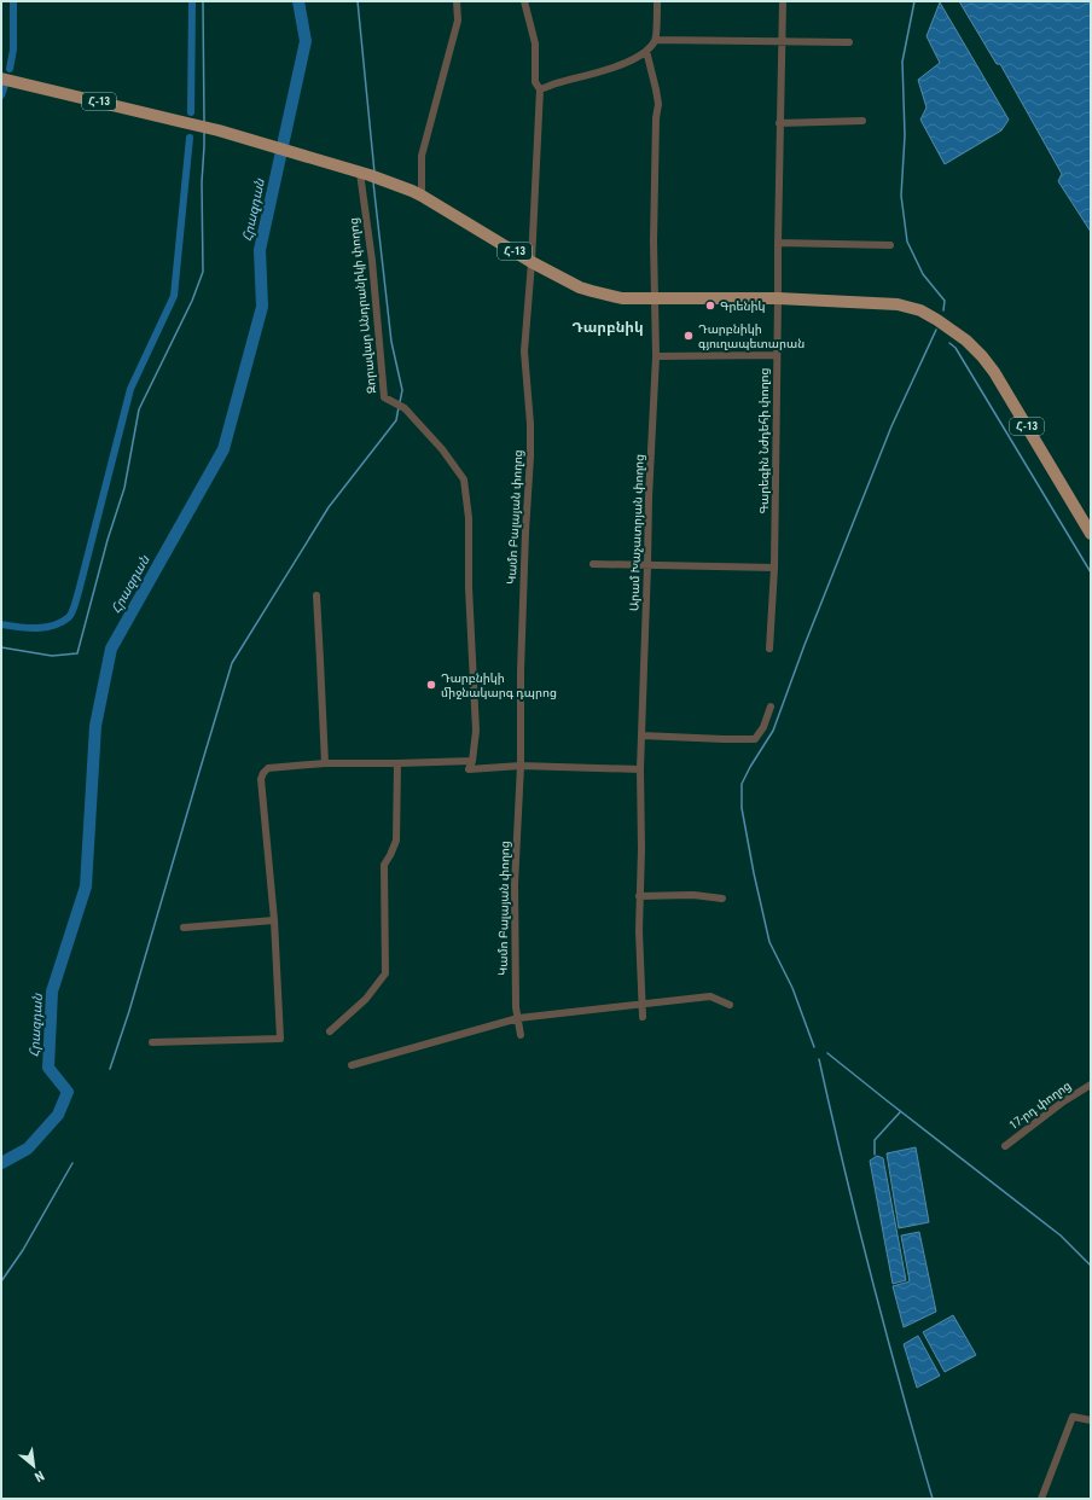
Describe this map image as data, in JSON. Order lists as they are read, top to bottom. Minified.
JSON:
{"streets":{"main road":["Հ-13"],"street":["Զորավար Անդրանիկի փողոց","Գարեգին Նժդեհի փողոց","Կամո Բալայան փողոց","Արամ Խաչատրյան փողոց","17-րդ փողոց"]},"crossings":[["Հ-13","Զորավար Անդրանիկի փողոց"],["Հ-13","Գարեգին Նժդեհի փողոց"],["Հ-13","Կամո Բալայան փողոց"],["Հ-13","Արամ Խաչատրյան փողոց"]],"districts":["Դարբնիկ"],"water":["Հրազդան"],"places":["Գրենիկ","Դարբնիկի գյուղապետարան","Դարբնիկի միջնակարգ դպրոց"],"north":"bottom right"}
